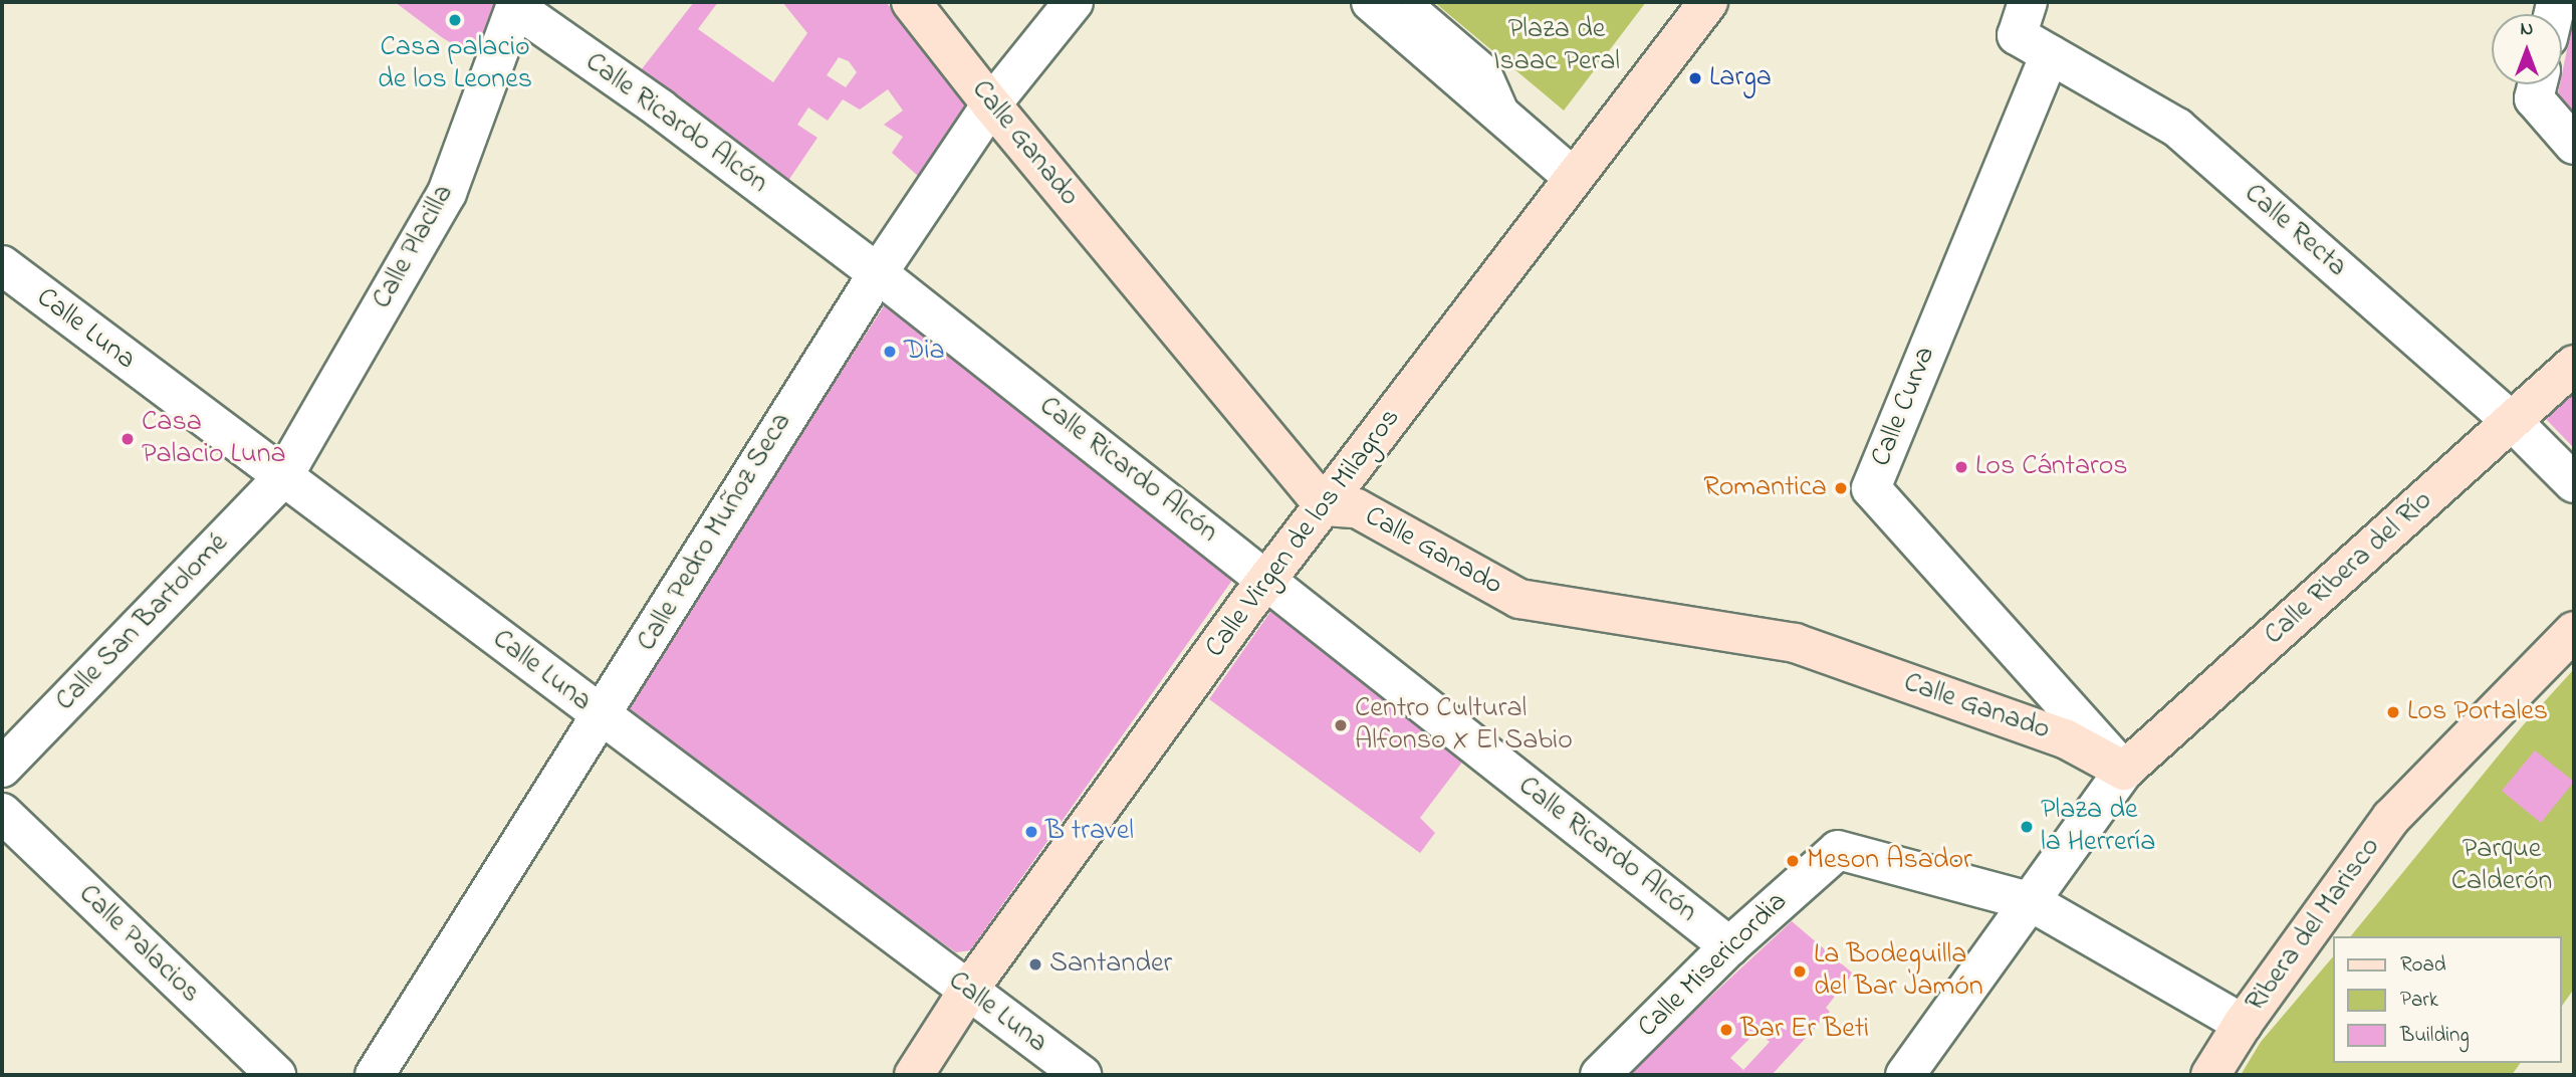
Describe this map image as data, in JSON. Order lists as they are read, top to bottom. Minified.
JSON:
{"streets":{"street":["Calle Ricardo Alcón","Calle Ganado","Calle Recta","Calle Placilla","Calle Luna","Calle Curva","Calle Pedro Muñoz Seca","Calle Virgen de los Milagros","Calle Ribera del Río","Calle San Bartolomé","Ribera del Marisco","Calle Palacios","Calle Misericordia"]},"crossings":[["Calle Ricardo Alcón","Calle Placilla"],["Calle Ricardo Alcón","Calle Pedro Muñoz Seca"],["Calle Ricardo Alcón","Calle Virgen de los Milagros"],["Calle Ricardo Alcón","Calle Misericordia"],["Calle Ganado","Calle Curva"],["Calle Ganado","Calle Pedro Muñoz Seca"],["Calle Ganado","Calle Virgen de los Milagros"],["Calle Ganado","Calle Ribera del Río"],["Calle Recta","Calle Curva"],["Calle Recta","Calle Ribera del Río"],["Calle Placilla","Calle Luna"],["Calle Placilla","Calle San Bartolomé"],["Calle Luna","Calle Pedro Muñoz Seca"],["Calle Luna","Calle Virgen de los Milagros"],["Calle Luna","Calle San Bartolomé"],["Calle Curva","Calle Ribera del Río"]],"parks":["Plaza de Isaac Peral","Parque Calderón"],"places":["Casa palacio de los Leones","Larga","Dia","Casa Palacio Luna","Los Cántaros","Romantica","Los Portales","Centro Cultural Alfonso X El Sabio","Plaza de la Herrería","B travel","Meson Asador","Santander","La Bodeguilla del Bar Jamón","Bar Er Beti"],"legend":["Road","Park","Building"],"north":"top"}
